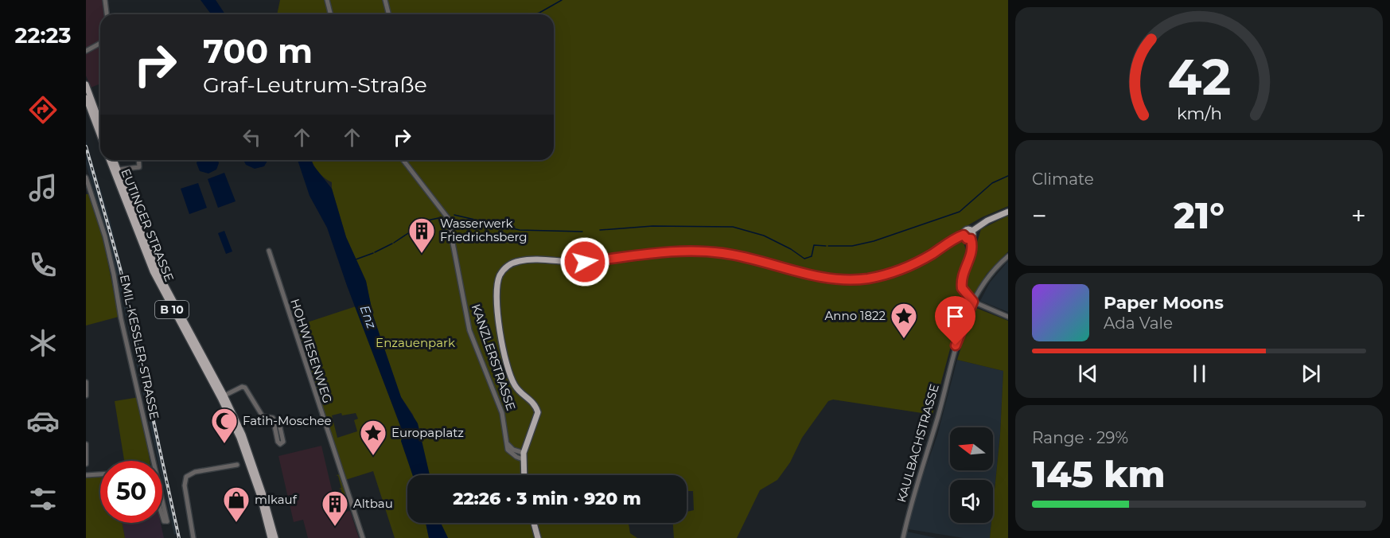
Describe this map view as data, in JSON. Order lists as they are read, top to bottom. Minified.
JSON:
{"streets":{"main road":["EUTINGER STRASSE","B 10"],"street":["EMIL-KESSLER-STRASSE","HOHWIESENWEG","KANZLERSTRASSE","KAULBACHSTRASSE"]},"water":["Enz"],"parks":["Enzauenpark"],"places":{"building":["Wasserwerk Friedrichsberg","Altbau"],"place":["Anno 1822","Europaplatz"],"mosque":["Fatih-Moschee"],"shop":["mlkauf"]},"north":"left","page":{"tabs":"22:23","turn":["700 m","Graf-Leutrum-Straße"],"tile":["Climate",["Range · 29%","145 km"]],"heat":["−","21°","+"],"song":["Paper Moons","Ada Vale"],"limit":"50","trip":"22:26 · 3 min · 920 m","gauge":["42","km/h"]}}
